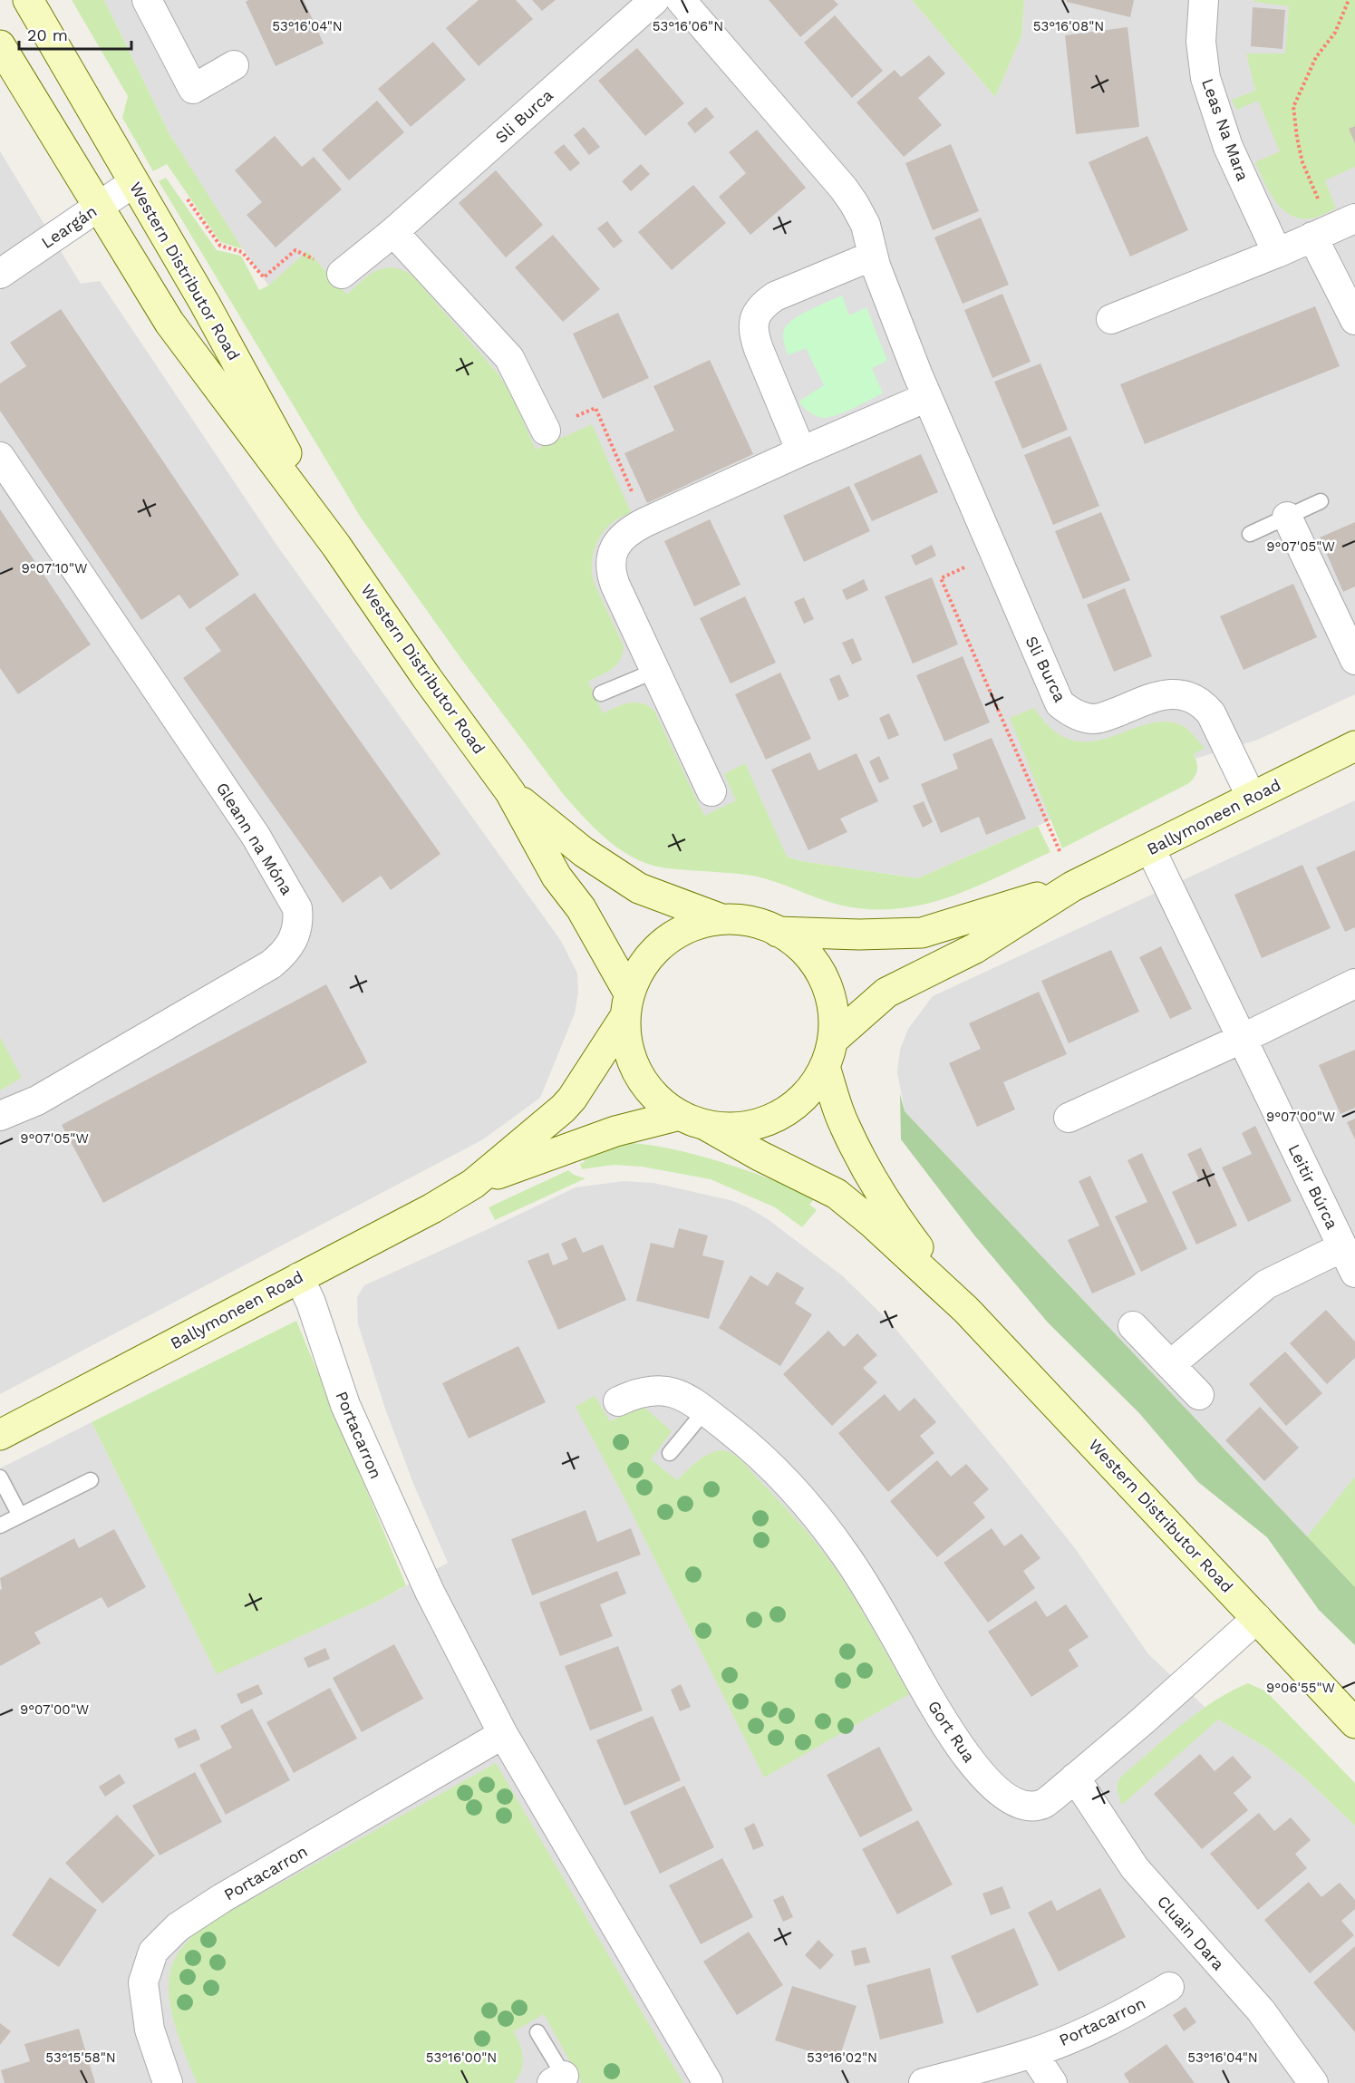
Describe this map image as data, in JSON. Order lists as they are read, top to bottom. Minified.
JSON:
{"streets":{"street":["Sli Burca","Leas Na Mara","Leargán","Western Distributor Road","Ballymoneen Road","Gleann na Móna","Leitir Búrca","Portacarron","Gort Rua","Cluain Dara"]},"crossings":[["Sli Burca","Ballymoneen Road"],["Leargán","Western Distributor Road"],["Western Distributor Road","Ballymoneen Road"],["Western Distributor Road","Gort Rua"],["Ballymoneen Road","Leitir Búrca"],["Ballymoneen Road","Portacarron"],["Gort Rua","Cluain Dara"]],"scale_bar":"20 m","coordinates":["53°16'04\"N","53°16'08\"N","53°16'06\"N","9°07'05\"W","9°07'10\"W","9°07'00\"W","9°06'55\"W","53°15'58\"N","53°16'00\"N","53°16'02\"N"]}
